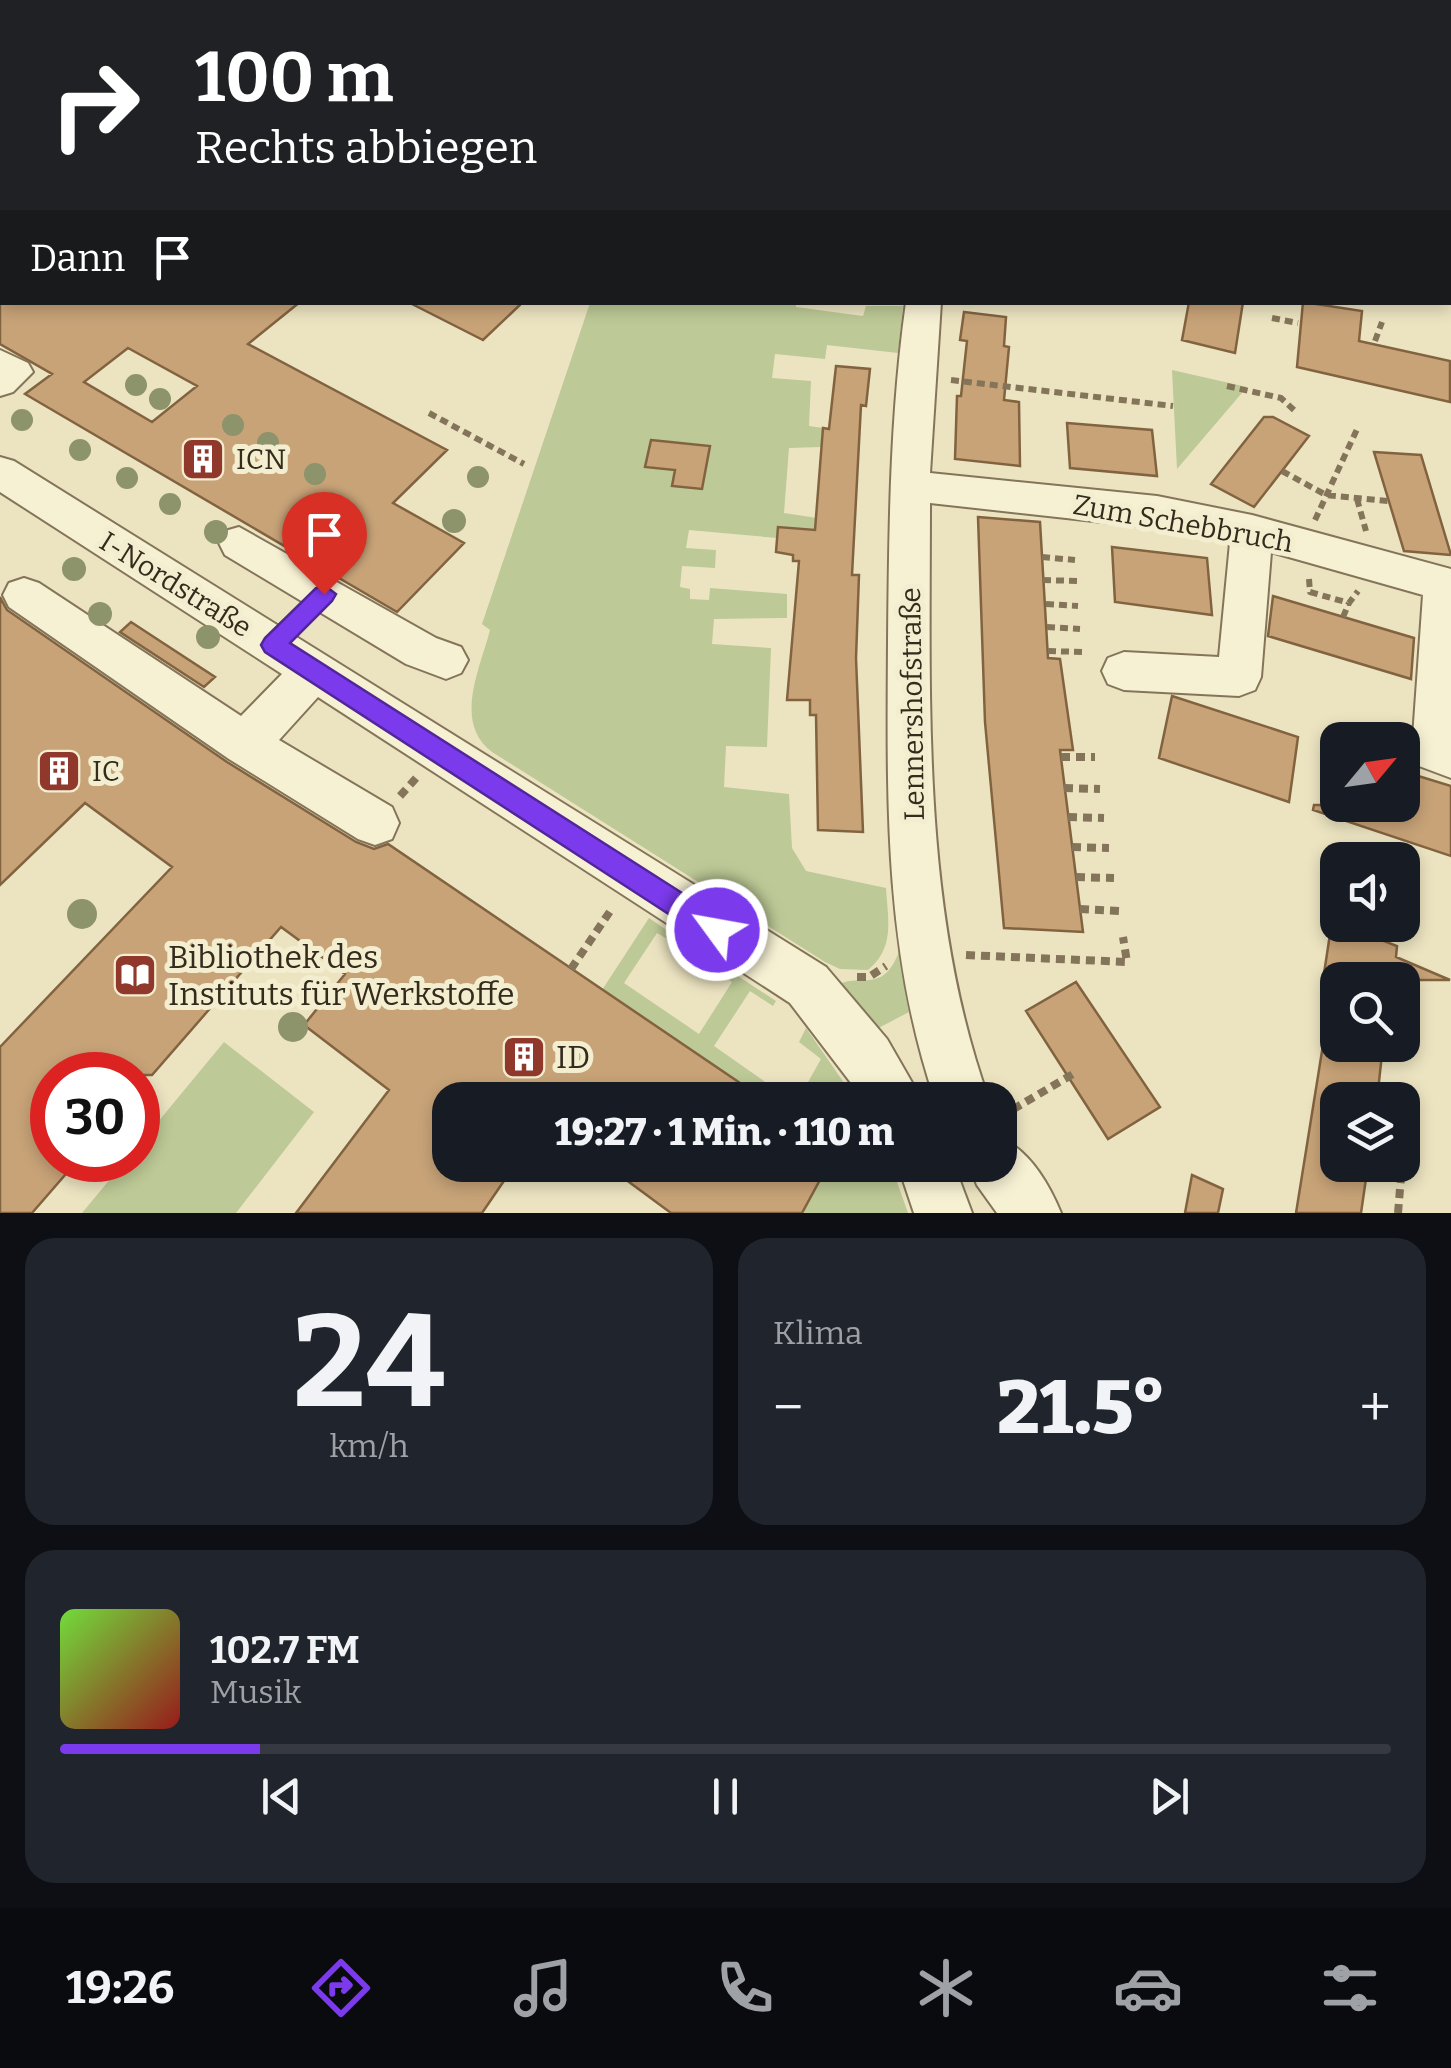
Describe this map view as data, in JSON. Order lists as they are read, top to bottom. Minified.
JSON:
{"streets":{"street":["Zum Schebbruch","I-Nordstraße","Lennershofstraße"]},"crossings":[["Zum Schebbruch","Lennershofstraße"]],"places":{"building":["ICN","IC","ID"],"library":["Bibliothek des Instituts für Werkstoffe"]},"north":"top right","page":{"turn":["100 m","Rechts abbiegen"],"then":"Dann","limit":"30","trip":"19:27 · 1 Min. · 110 m","tile":[["24","km/h"],"Klima"],"heat":["−","21.5°","+"],"song":["102.7 FM","Musik"],"tabs":"19:26"}}
